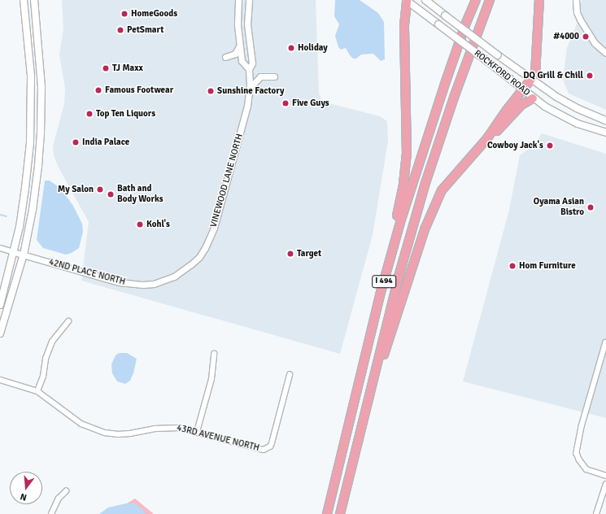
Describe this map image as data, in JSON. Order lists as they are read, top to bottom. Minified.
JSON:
{"streets":{"highway":["I 494"],"main road":["ROCKFORD ROAD"],"street":["VINEWOOD LANE NORTH","42ND PLACE NORTH","43RD AVENUE NORTH"]},"crossings":[["VINEWOOD LANE NORTH","42ND PLACE NORTH"]],"places":["HomeGoods","PetSmart","#4000","Holiday","TJ Maxx","DQ Grill & Chill","Famous Footwear","Sunshine Factory","Five Guys","Top Ten Liquors","India Palace","Cowboy Jack's","My Salon","Bath and Body Works","Oyama Asian Bistro","Kohl's","Target","Hom Furniture"],"north":"bottom"}
